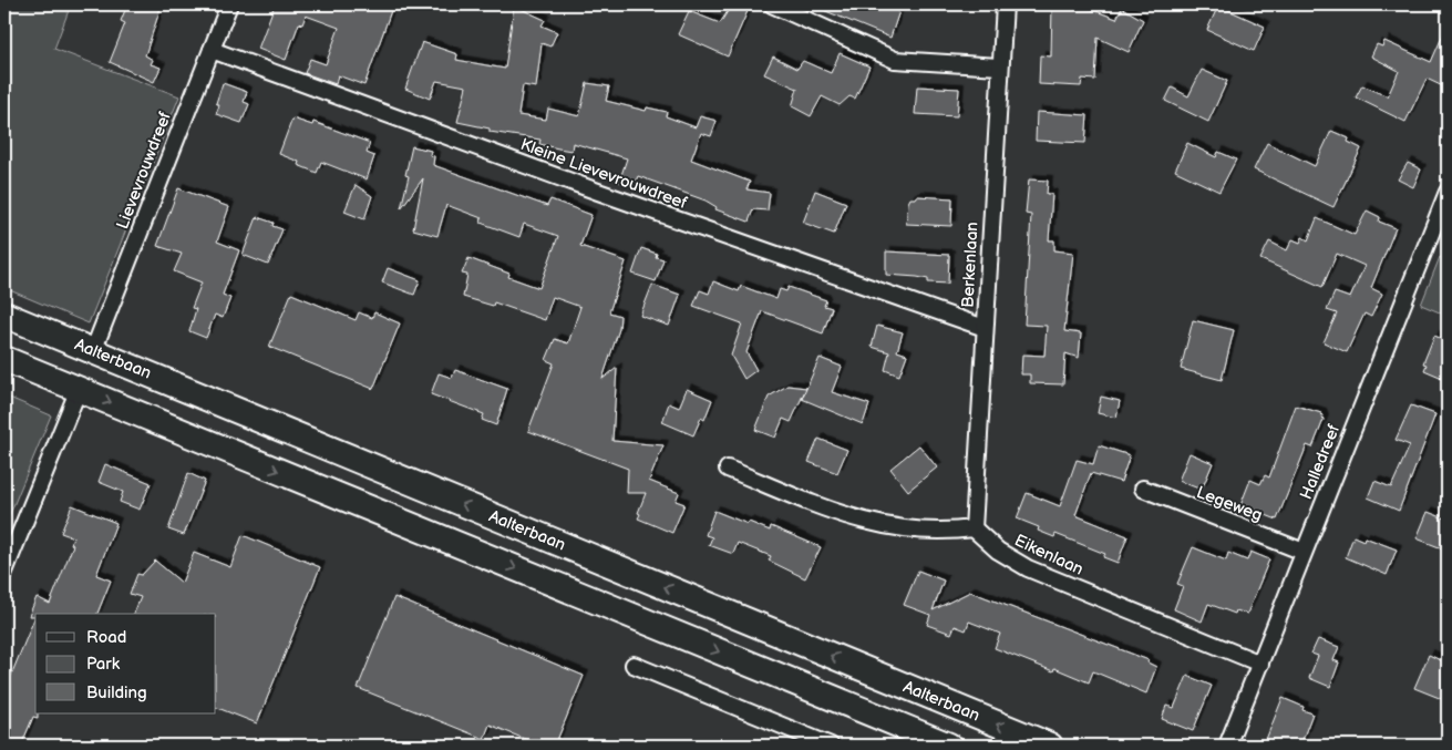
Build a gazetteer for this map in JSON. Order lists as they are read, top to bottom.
{
  "streets": {
    "highway": ["Aalterbaan"],
    "street": [
      "Lievevrouwdreef",
      "Kleine Lievevrouwdreef",
      "Berkenlaan",
      "Halledreef",
      "Legeweg",
      "Eikenlaan"
    ]
  },
  "crossings": [
    ["Lievevrouwdreef", "Kleine Lievevrouwdreef"],
    ["Lievevrouwdreef", "Aalterbaan"],
    ["Kleine Lievevrouwdreef", "Berkenlaan"],
    ["Berkenlaan", "Eikenlaan"],
    ["Halledreef", "Legeweg"],
    ["Halledreef", "Eikenlaan"]
  ],
  "legend": ["Road", "Park", "Building"]
}
